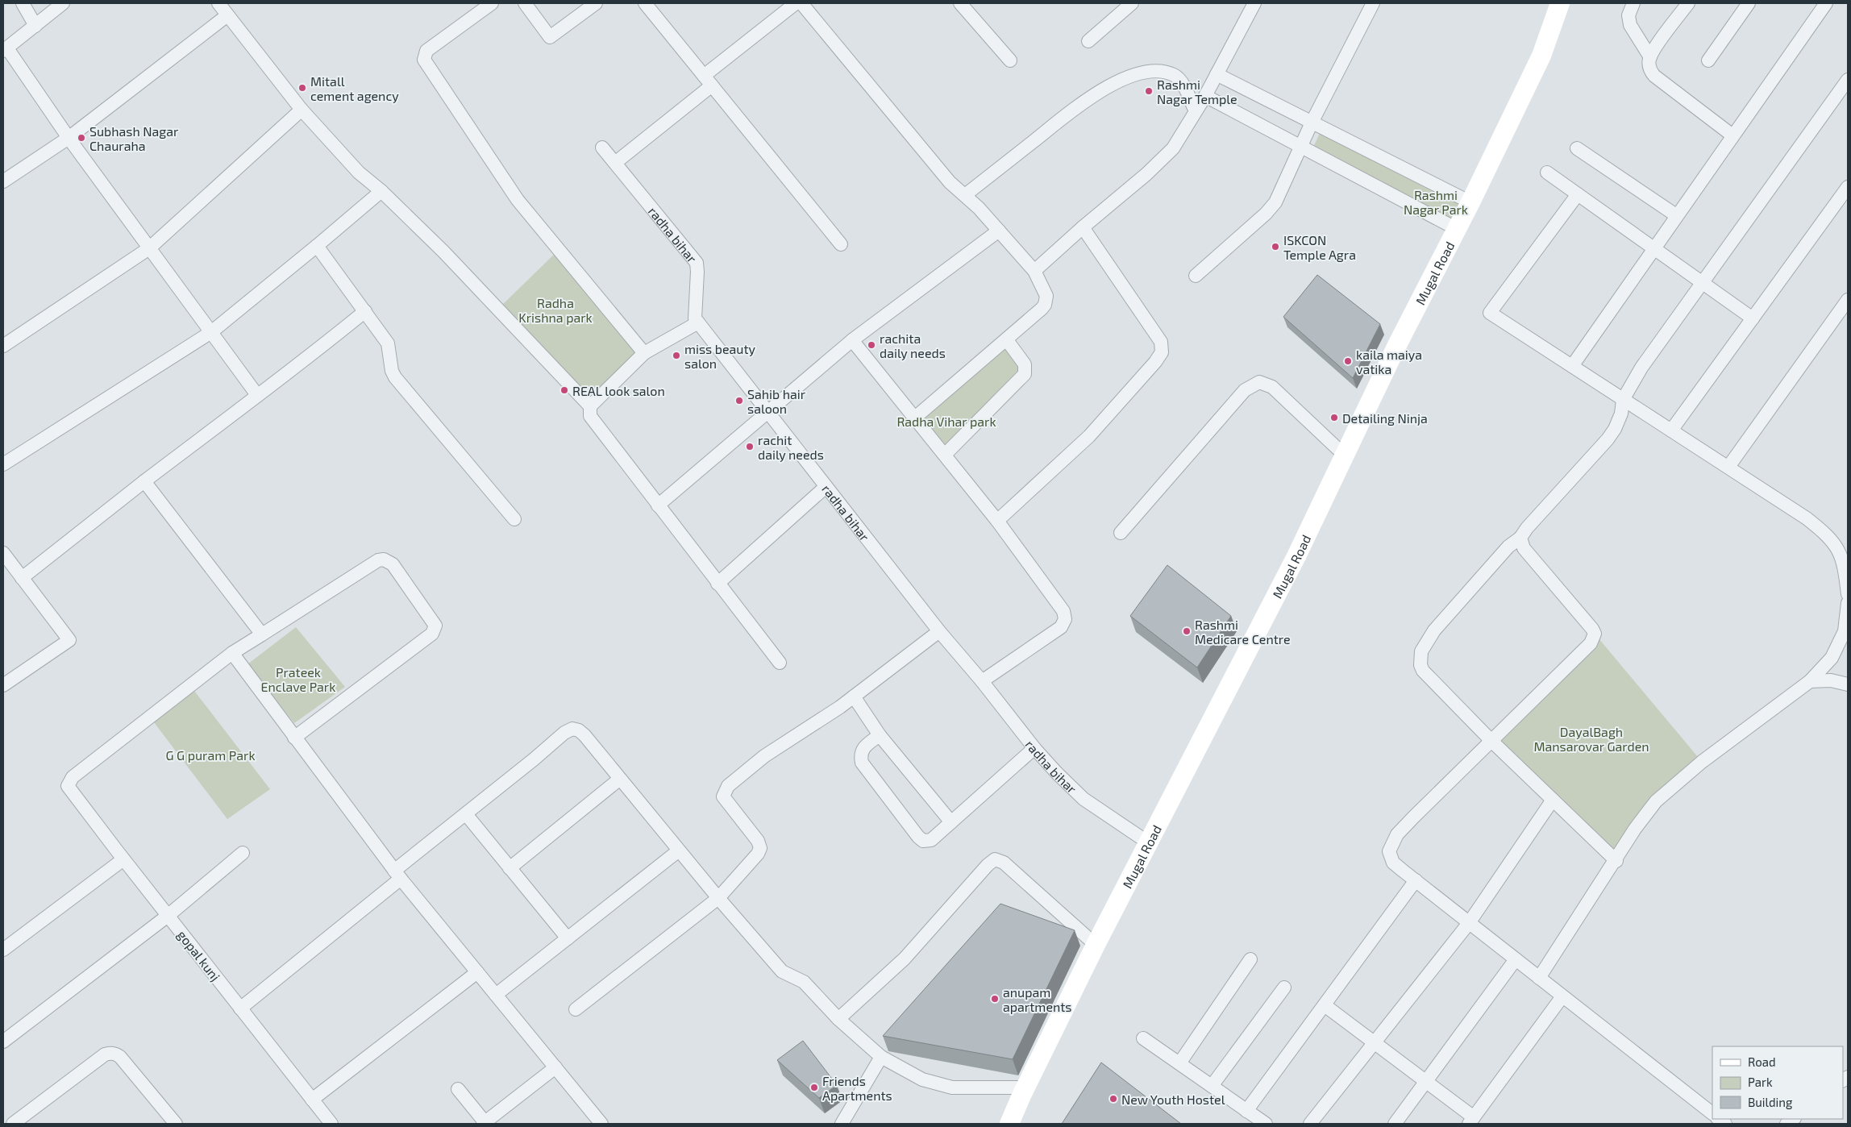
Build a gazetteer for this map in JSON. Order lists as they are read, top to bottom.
{
  "streets": {
    "street": ["radha bihar", "Mugal Road", "gopal kunj"]
  },
  "crossings": [
    ["radha bihar", "Mugal Road"]
  ],
  "parks": [
    "Rashmi Nagar Park",
    "Radha Krishna park",
    "Radha Vihar park",
    "Prateek Enclave Park",
    "DayalBagh Mansarovar Garden",
    "G G puram Park"
  ],
  "places": [
    "Mitall cement agency",
    "Rashmi Nagar Temple",
    "Subhash Nagar Chauraha",
    "ISKCON Temple Agra",
    "rachita daily needs",
    "miss beauty salon",
    "kaila maiya vatika",
    "REAL look salon",
    "Sahib hair saloon",
    "Detailing Ninja",
    "rachit daily needs",
    "Rashmi Medicare Centre",
    "anupam apartments",
    "Friends Apartments",
    "New Youth Hostel"
  ],
  "legend": ["Road", "Park", "Building"]
}
